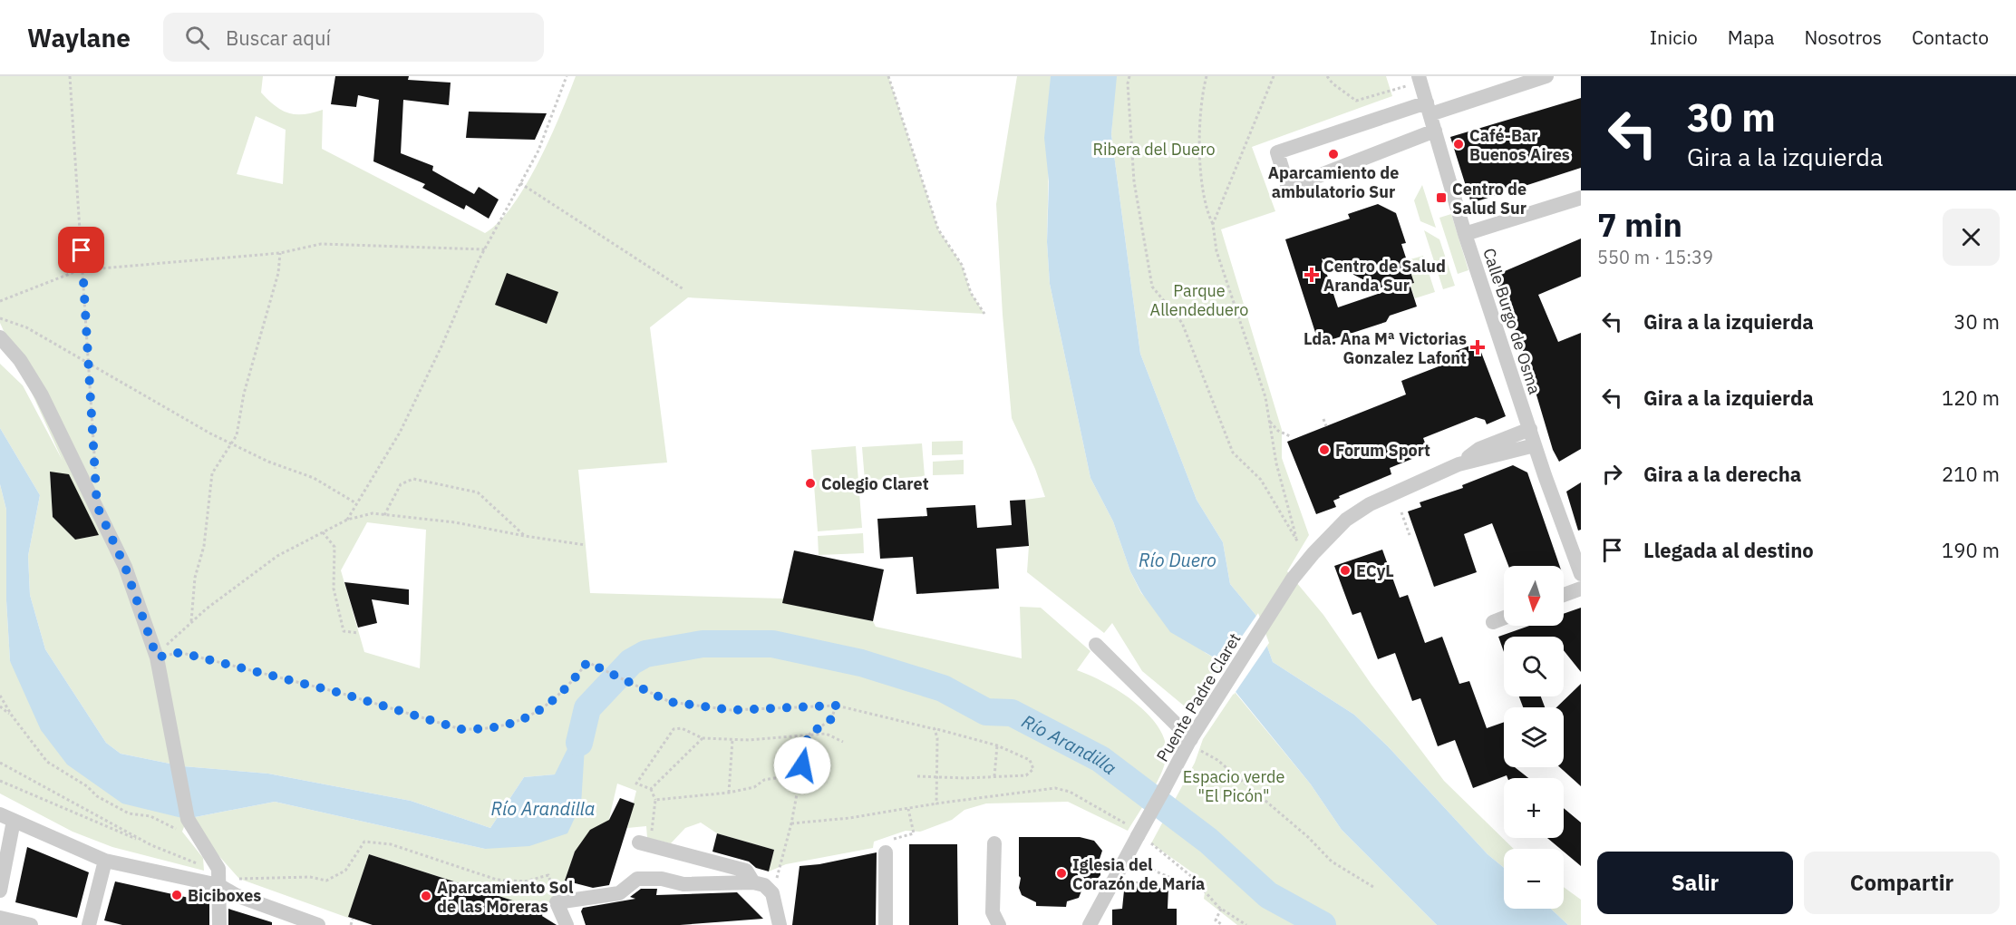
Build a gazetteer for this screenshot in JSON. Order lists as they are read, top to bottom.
{
  "streets": {
    "street": ["Calle Burgo de Osma", "Puente Padre Claret"]
  },
  "water": ["Río Duero", "Río Arandilla"],
  "parks": ["Ribera del Duero", "Parque Allendeduero", "Espacio verde \"El Picón\""],
  "places": {
    "other": [
      "Café-Bar Buenos Aires",
      "Aparcamiento de ambulatorio Sur",
      "Forum Sport",
      "Colegio Claret",
      "ECyL",
      "Iglesia del Corazón de María",
      "Biciboxes",
      "Aparcamiento Sol de las Moreras"
    ],
    "transit": ["Centro de Salud Sur"],
    "health": ["Centro de Salud Aranda Sur", "Lda. Ana Mª Victorias Gonzalez Lafont"]
  },
  "north": "bottom",
  "page": {
    "header": "Waylane",
    "search": "Buscar aquí",
    "nav": [
      "Inicio",
      "Mapa",
      "Nosotros",
      "Contacto"
    ],
    "turn": ["30 m", "Gira a la izquierda"],
    "heading": ["7 min", "550 m · 15:39"],
    "list": [
      {
        "name": "Gira a la izquierda",
        "value": "30 m"
      },
      {
        "name": "Gira a la izquierda",
        "value": "120 m"
      },
      {
        "name": "Gira a la derecha",
        "value": "210 m"
      },
      {
        "name": "Llegada al destino",
        "value": "190 m"
      }
    ],
    "map_buttons": ["+", "−"],
    "buttons": ["Salir", "Compartir"]
  }
}
